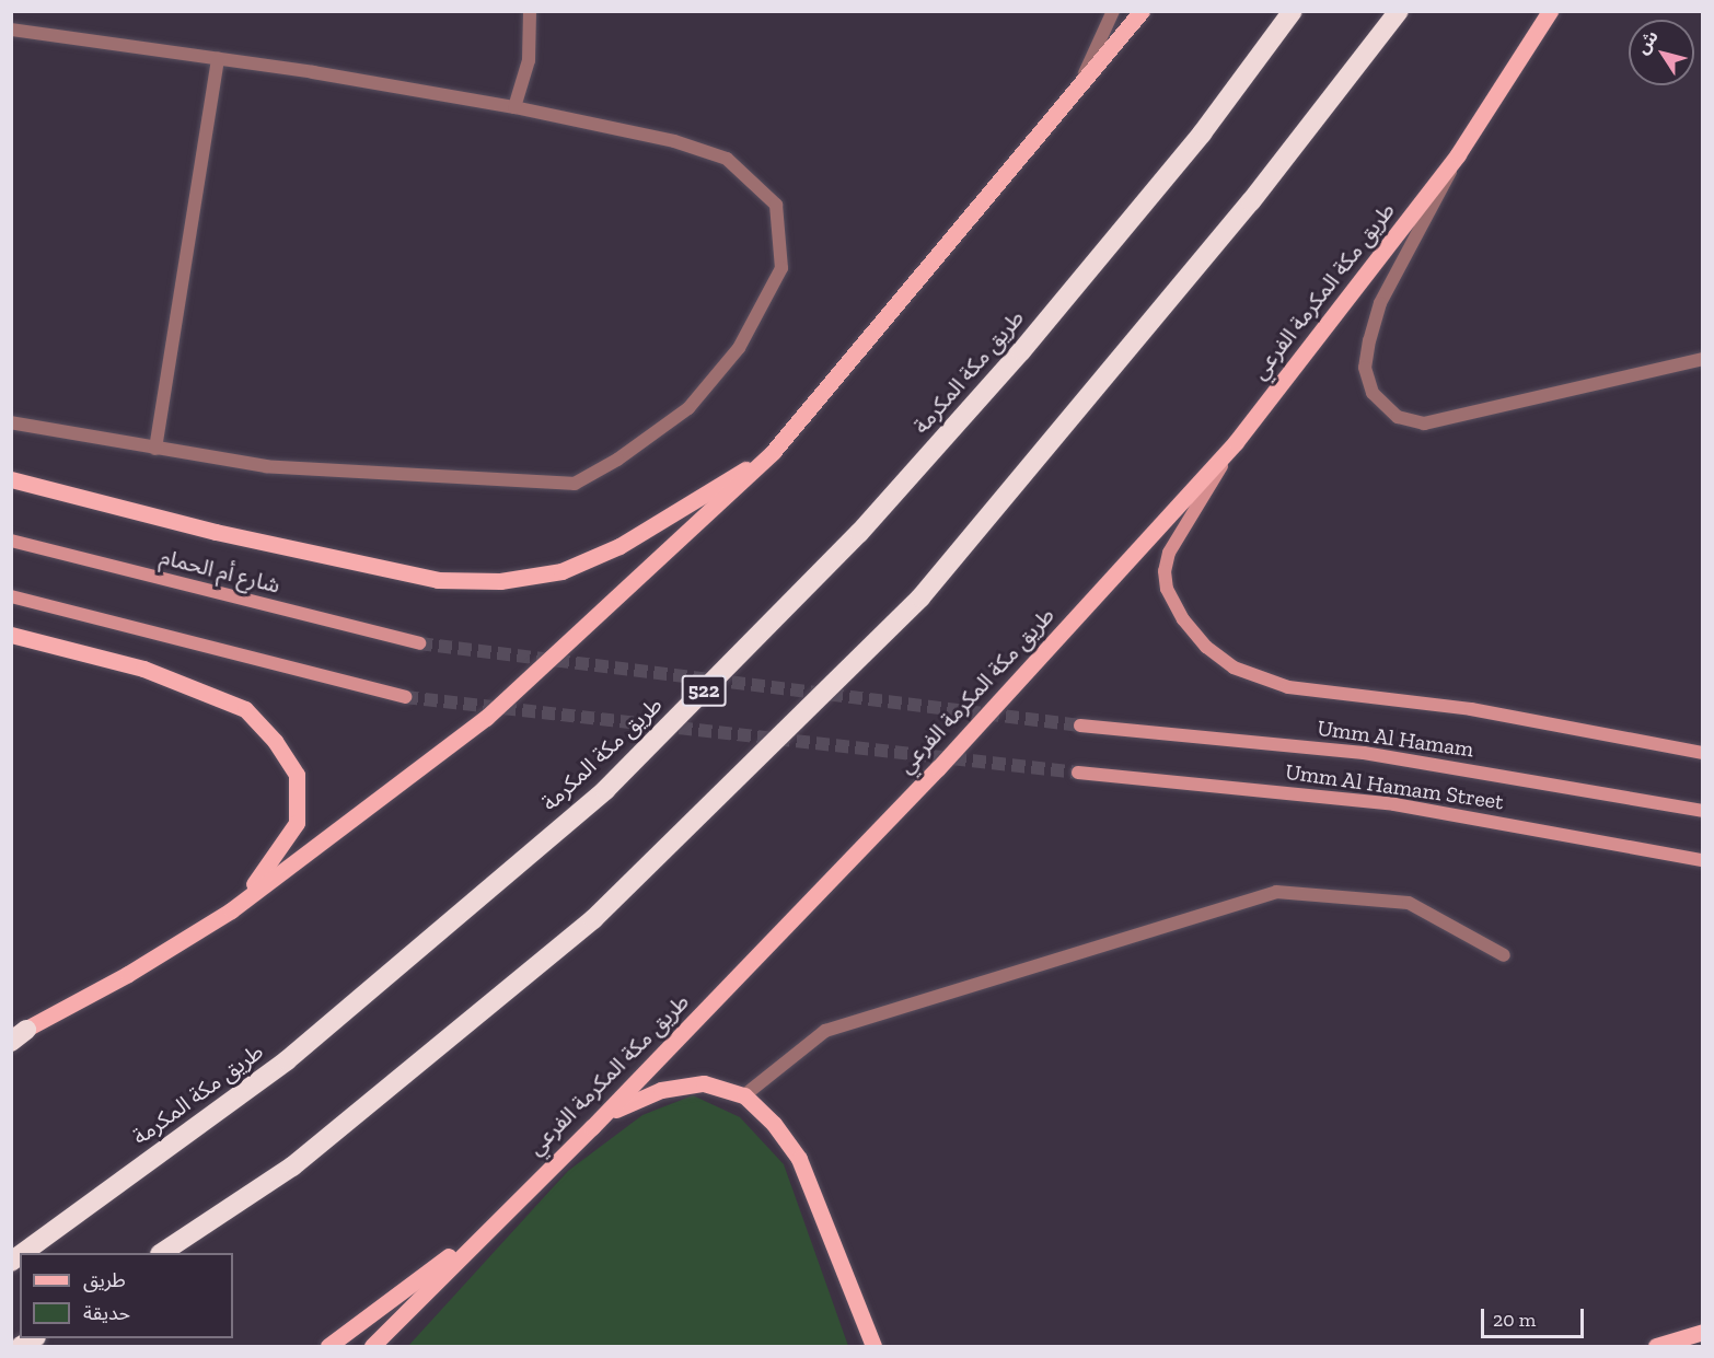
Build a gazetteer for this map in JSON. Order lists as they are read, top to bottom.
{
  "streets": {
    "highway": ["طريق مكة المكرمة", "522"],
    "main road": [
      "طريق مكة المكرمة الفرعي",
      "شارع أم الحمام",
      "Umm Al Hamam",
      "Umm Al Hamam Street"
    ]
  },
  "legend": ["طريق", "حديقة"],
  "scale_bar": "20 m",
  "north": "top left"
}
